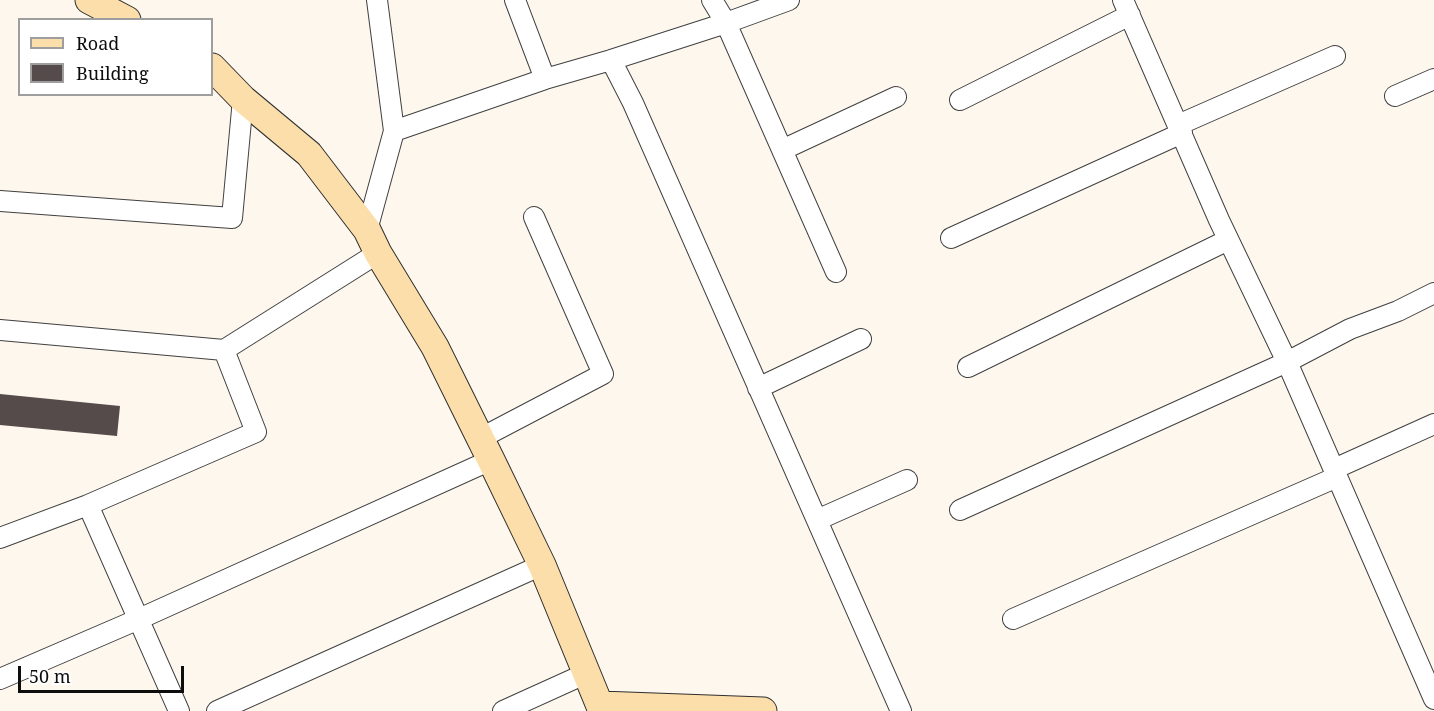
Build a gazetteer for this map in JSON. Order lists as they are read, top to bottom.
{
  "legend": ["Road", "Building"],
  "scale_bar": "50 m"
}
